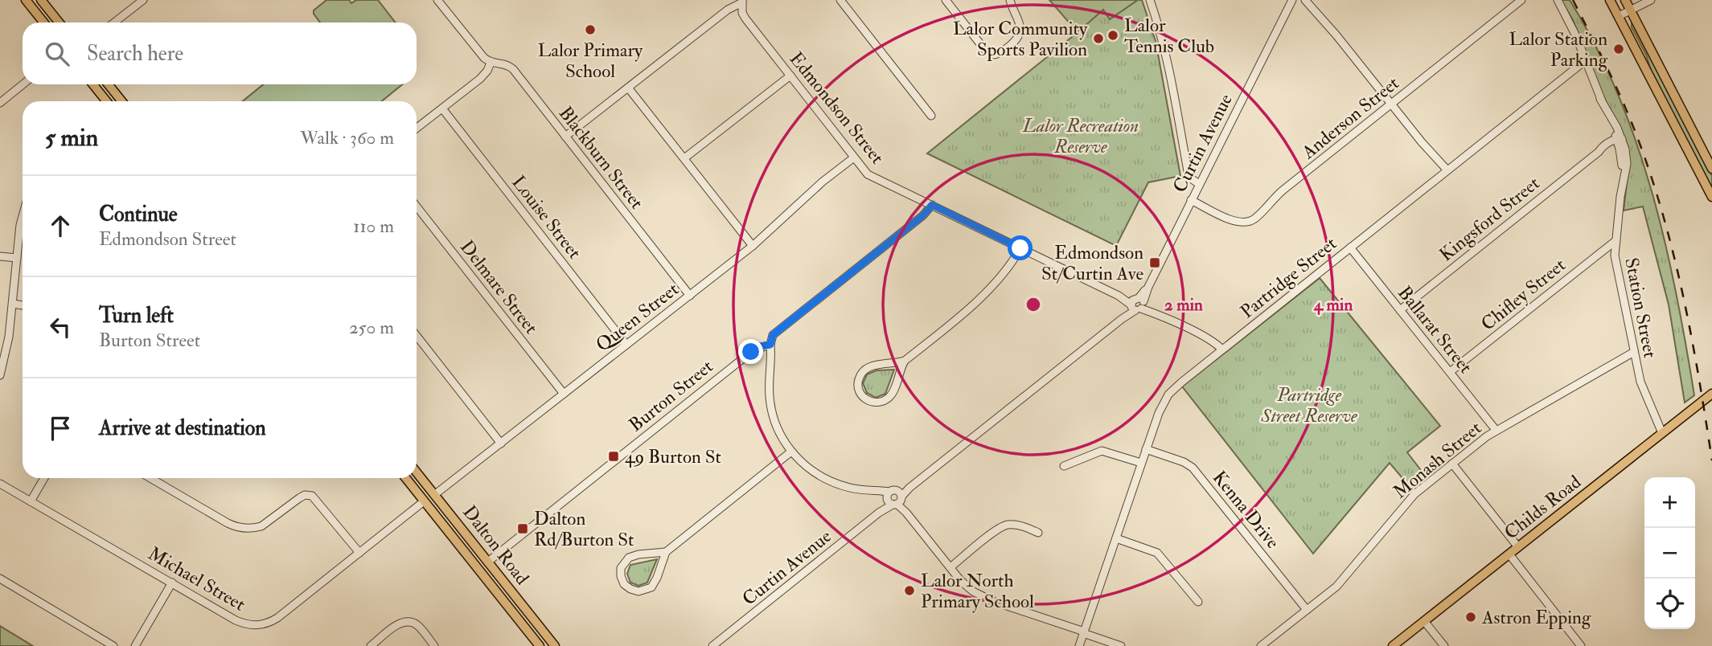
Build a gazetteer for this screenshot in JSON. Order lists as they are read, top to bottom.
{
  "streets": {
    "main road": ["Burton Street", "Childs Road", "Dalton Road"],
    "street": [
      "Edmondson Street",
      "Anderson Street",
      "Curtin Avenue",
      "Blackburn Street",
      "Louise Street",
      "Kingsford Street",
      "Partridge Street",
      "Delmare Street",
      "Chifley Street",
      "Station Street",
      "Queen Street",
      "Ballarat Street",
      "Monash Street",
      "Kenna Drive",
      "Michael Street"
    ]
  },
  "crossings": [
    ["Edmondson Street", "Curtin Avenue"],
    ["Edmondson Street", "Partridge Street"],
    ["Edmondson Street", "Queen Street"],
    ["Edmondson Street", "Burton Street"],
    ["Anderson Street", "Curtin Avenue"],
    ["Blackburn Street", "Queen Street"],
    ["Louise Street", "Queen Street"],
    ["Kingsford Street", "Station Street"],
    ["Kingsford Street", "Ballarat Street"],
    ["Partridge Street", "Station Street"],
    ["Partridge Street", "Ballarat Street"],
    ["Partridge Street", "Kenna Drive"],
    ["Delmare Street", "Queen Street"],
    ["Chifley Street", "Station Street"],
    ["Chifley Street", "Ballarat Street"],
    ["Station Street", "Monash Street"],
    ["Station Street", "Childs Road"],
    ["Queen Street", "Dalton Road"],
    ["Ballarat Street", "Monash Street"],
    ["Burton Street", "Dalton Road"],
    ["Monash Street", "Kenna Drive"],
    ["Dalton Road", "Michael Street"]
  ],
  "parks": ["Lalor Recreation Reserve", "Partridge Street Reserve"],
  "places": {
    "other": [
      "Lalor Primary School",
      "Lalor Tennis Club",
      "Lalor Community Sports Pavilion",
      "Lalor Station Parking",
      "Lalor North Primary School",
      "Astron Epping"
    ],
    "transit": ["Edmondson St/Curtin Ave", "49 Burton St", "Dalton Rd/Burton St"]
  },
  "page": {
    "search": "Search here",
    "heading": ["5 min", "Walk · 360 m"],
    "list": [
      ["Continue", "Edmondson Street", "110 m"],
      ["Turn left", "Burton Street", "250 m"],
      "Arrive at destination"
    ],
    "map_buttons": ["+", "−"]
  },
  "rings": ["2 min", "4 min"]
}
